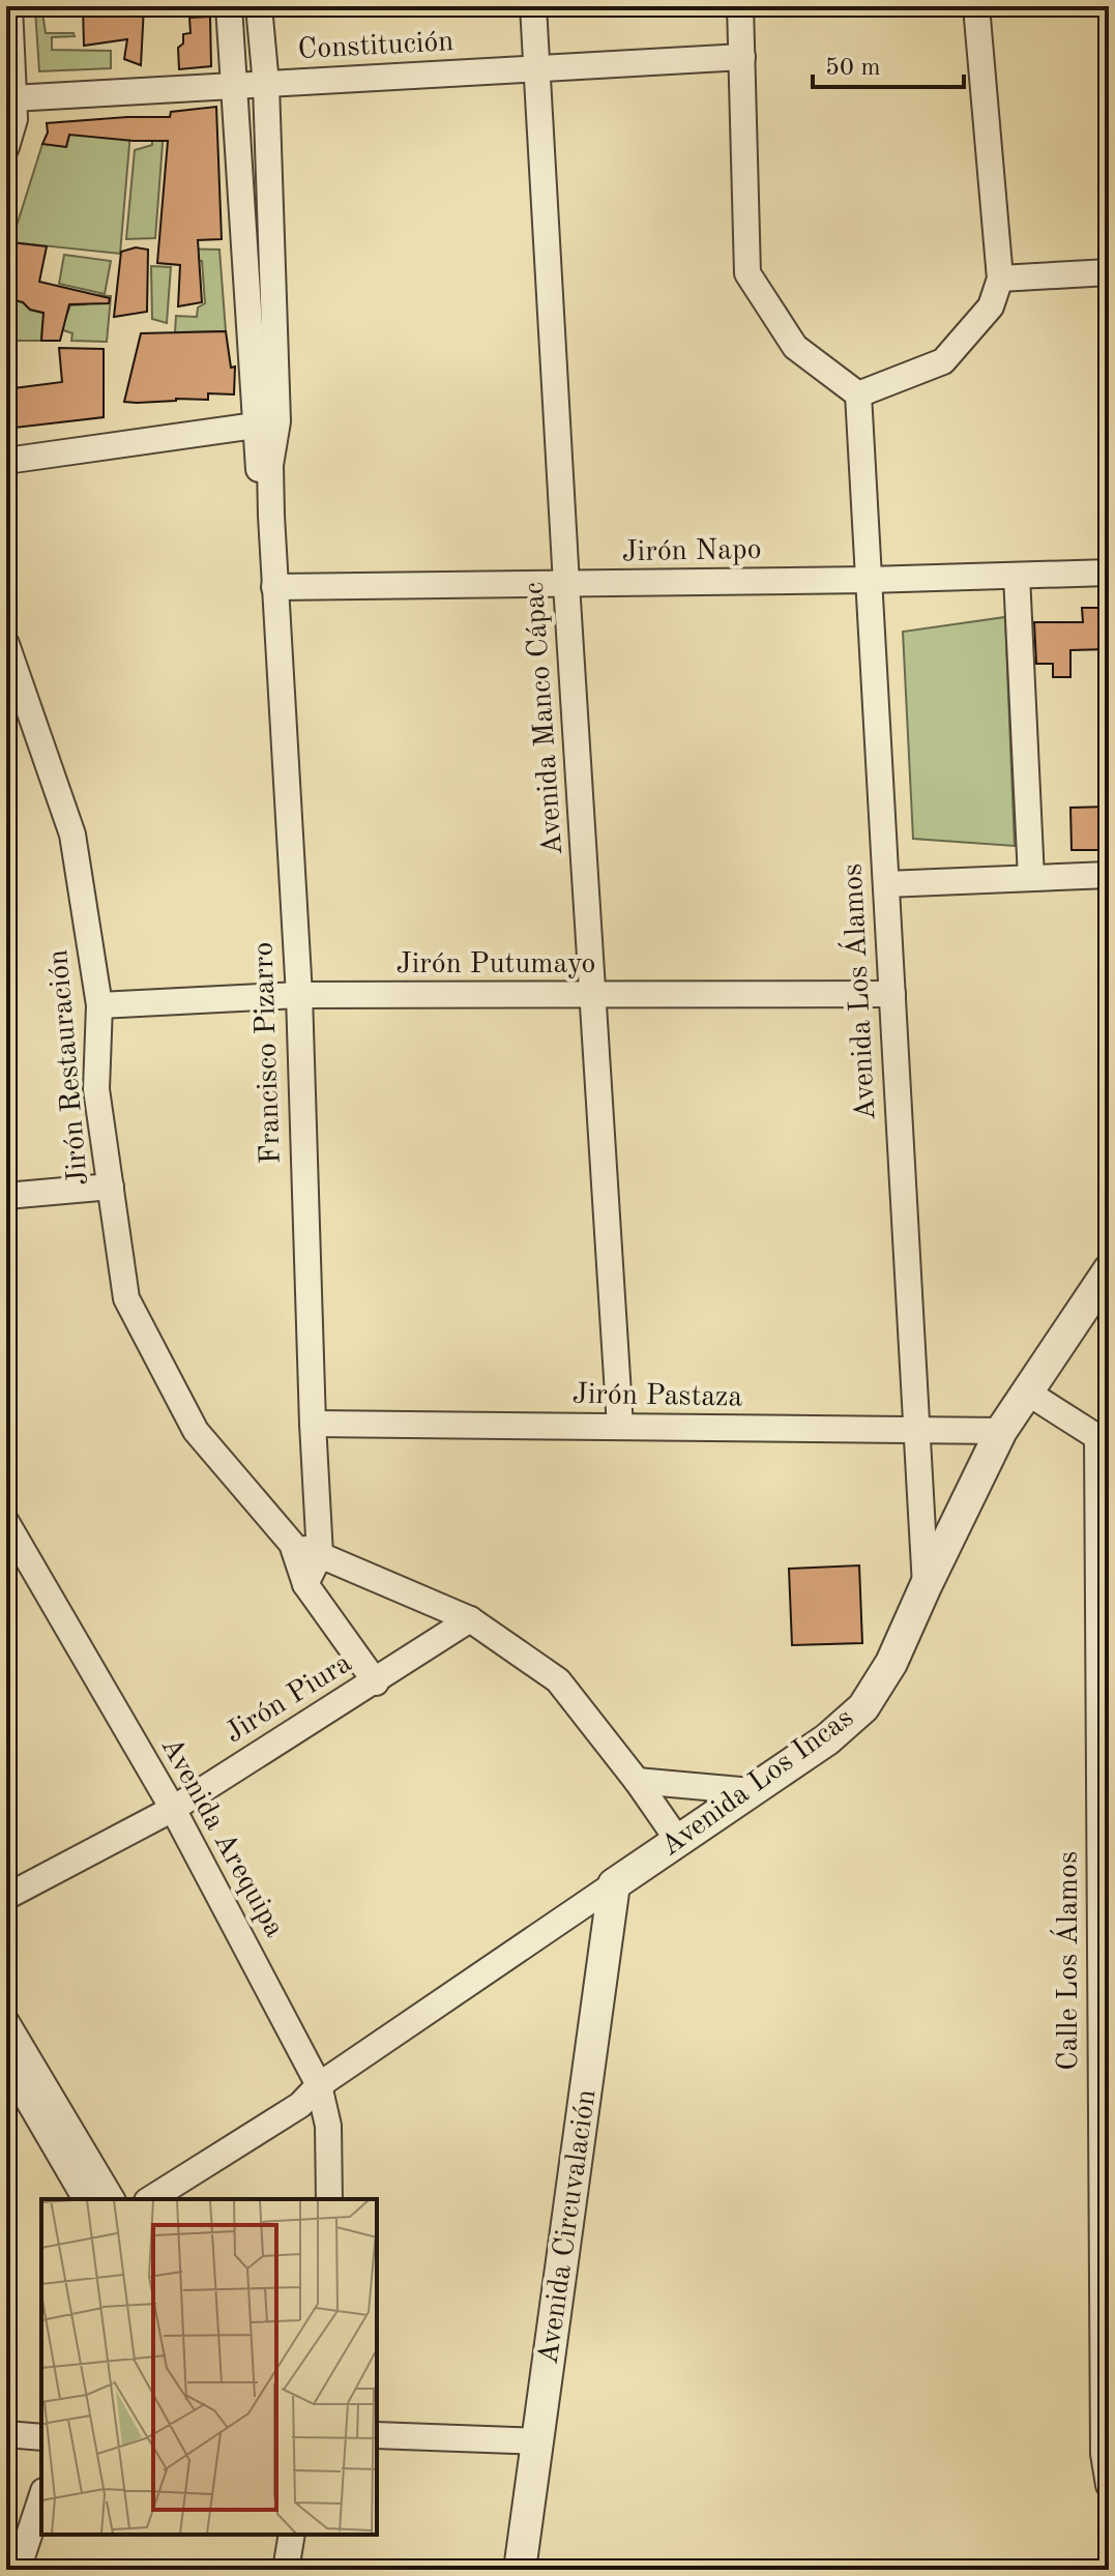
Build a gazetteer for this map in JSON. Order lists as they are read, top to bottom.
{
  "streets": {
    "street": [
      "Constitución",
      "Jirón Napo",
      "Avenida Manco Cápac",
      "Jirón Putumayo",
      "Avenida Los Álamos",
      "Francisco Pizarro",
      "Jirón Restauración",
      "Jirón Pastaza",
      "Jirón Piura",
      "Avenida Los Incas",
      "Avenida Arequipa",
      "Calle Los Álamos",
      "Avenida Circuvalación"
    ]
  },
  "crossings": [
    ["Constitución", "Avenida Manco Cápac"],
    ["Constitución", "Francisco Pizarro"],
    ["Jirón Napo", "Avenida Manco Cápac"],
    ["Jirón Napo", "Avenida Los Álamos"],
    ["Jirón Napo", "Francisco Pizarro"],
    ["Avenida Manco Cápac", "Jirón Putumayo"],
    ["Avenida Manco Cápac", "Jirón Pastaza"],
    ["Jirón Putumayo", "Avenida Los Álamos"],
    ["Jirón Putumayo", "Francisco Pizarro"],
    ["Jirón Putumayo", "Jirón Restauración"],
    ["Avenida Los Álamos", "Jirón Pastaza"],
    ["Avenida Los Álamos", "Avenida Los Incas"],
    ["Francisco Pizarro", "Jirón Restauración"],
    ["Francisco Pizarro", "Jirón Pastaza"],
    ["Jirón Restauración", "Jirón Piura"],
    ["Jirón Restauración", "Avenida Los Incas"],
    ["Jirón Pastaza", "Avenida Los Incas"],
    ["Jirón Piura", "Avenida Arequipa"],
    ["Avenida Los Incas", "Avenida Arequipa"],
    ["Avenida Los Incas", "Avenida Circuvalación"]
  ],
  "scale_bar": "50 m"
}
